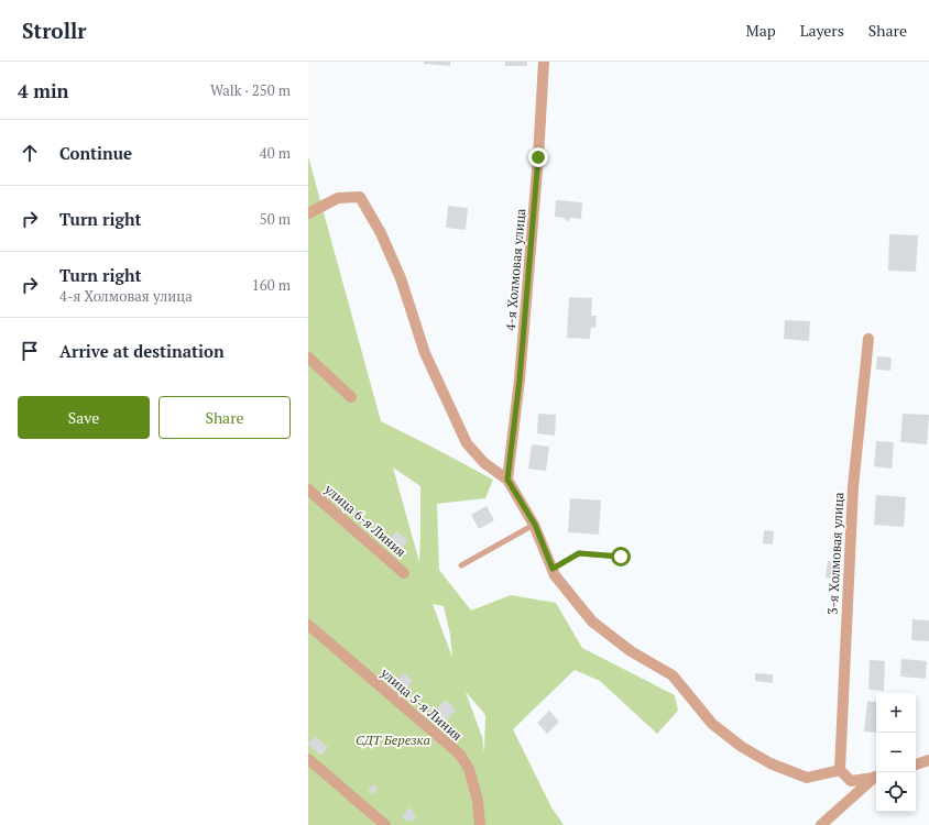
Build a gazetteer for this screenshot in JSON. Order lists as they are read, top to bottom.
{
  "streets": {
    "street": [
      "4-я Холмовая улица",
      "улица 6-я Линия",
      "3-я Холмовая улица",
      "улица 5-я Линия"
    ]
  },
  "parks": ["СДТ Березка"],
  "page": {
    "header": "Strollr",
    "nav": ["Map", "Layers", "Share"],
    "heading": ["4 min", "Walk · 250 m"],
    "list": [
      ["Continue", "40 m"],
      ["Turn right", "50 m"],
      ["Turn right", "4-я Холмовая улица", "160 m"],
      "Arrive at destination"
    ],
    "buttons": ["Save", "Share"],
    "map_buttons": ["+", "−"]
  }
}
